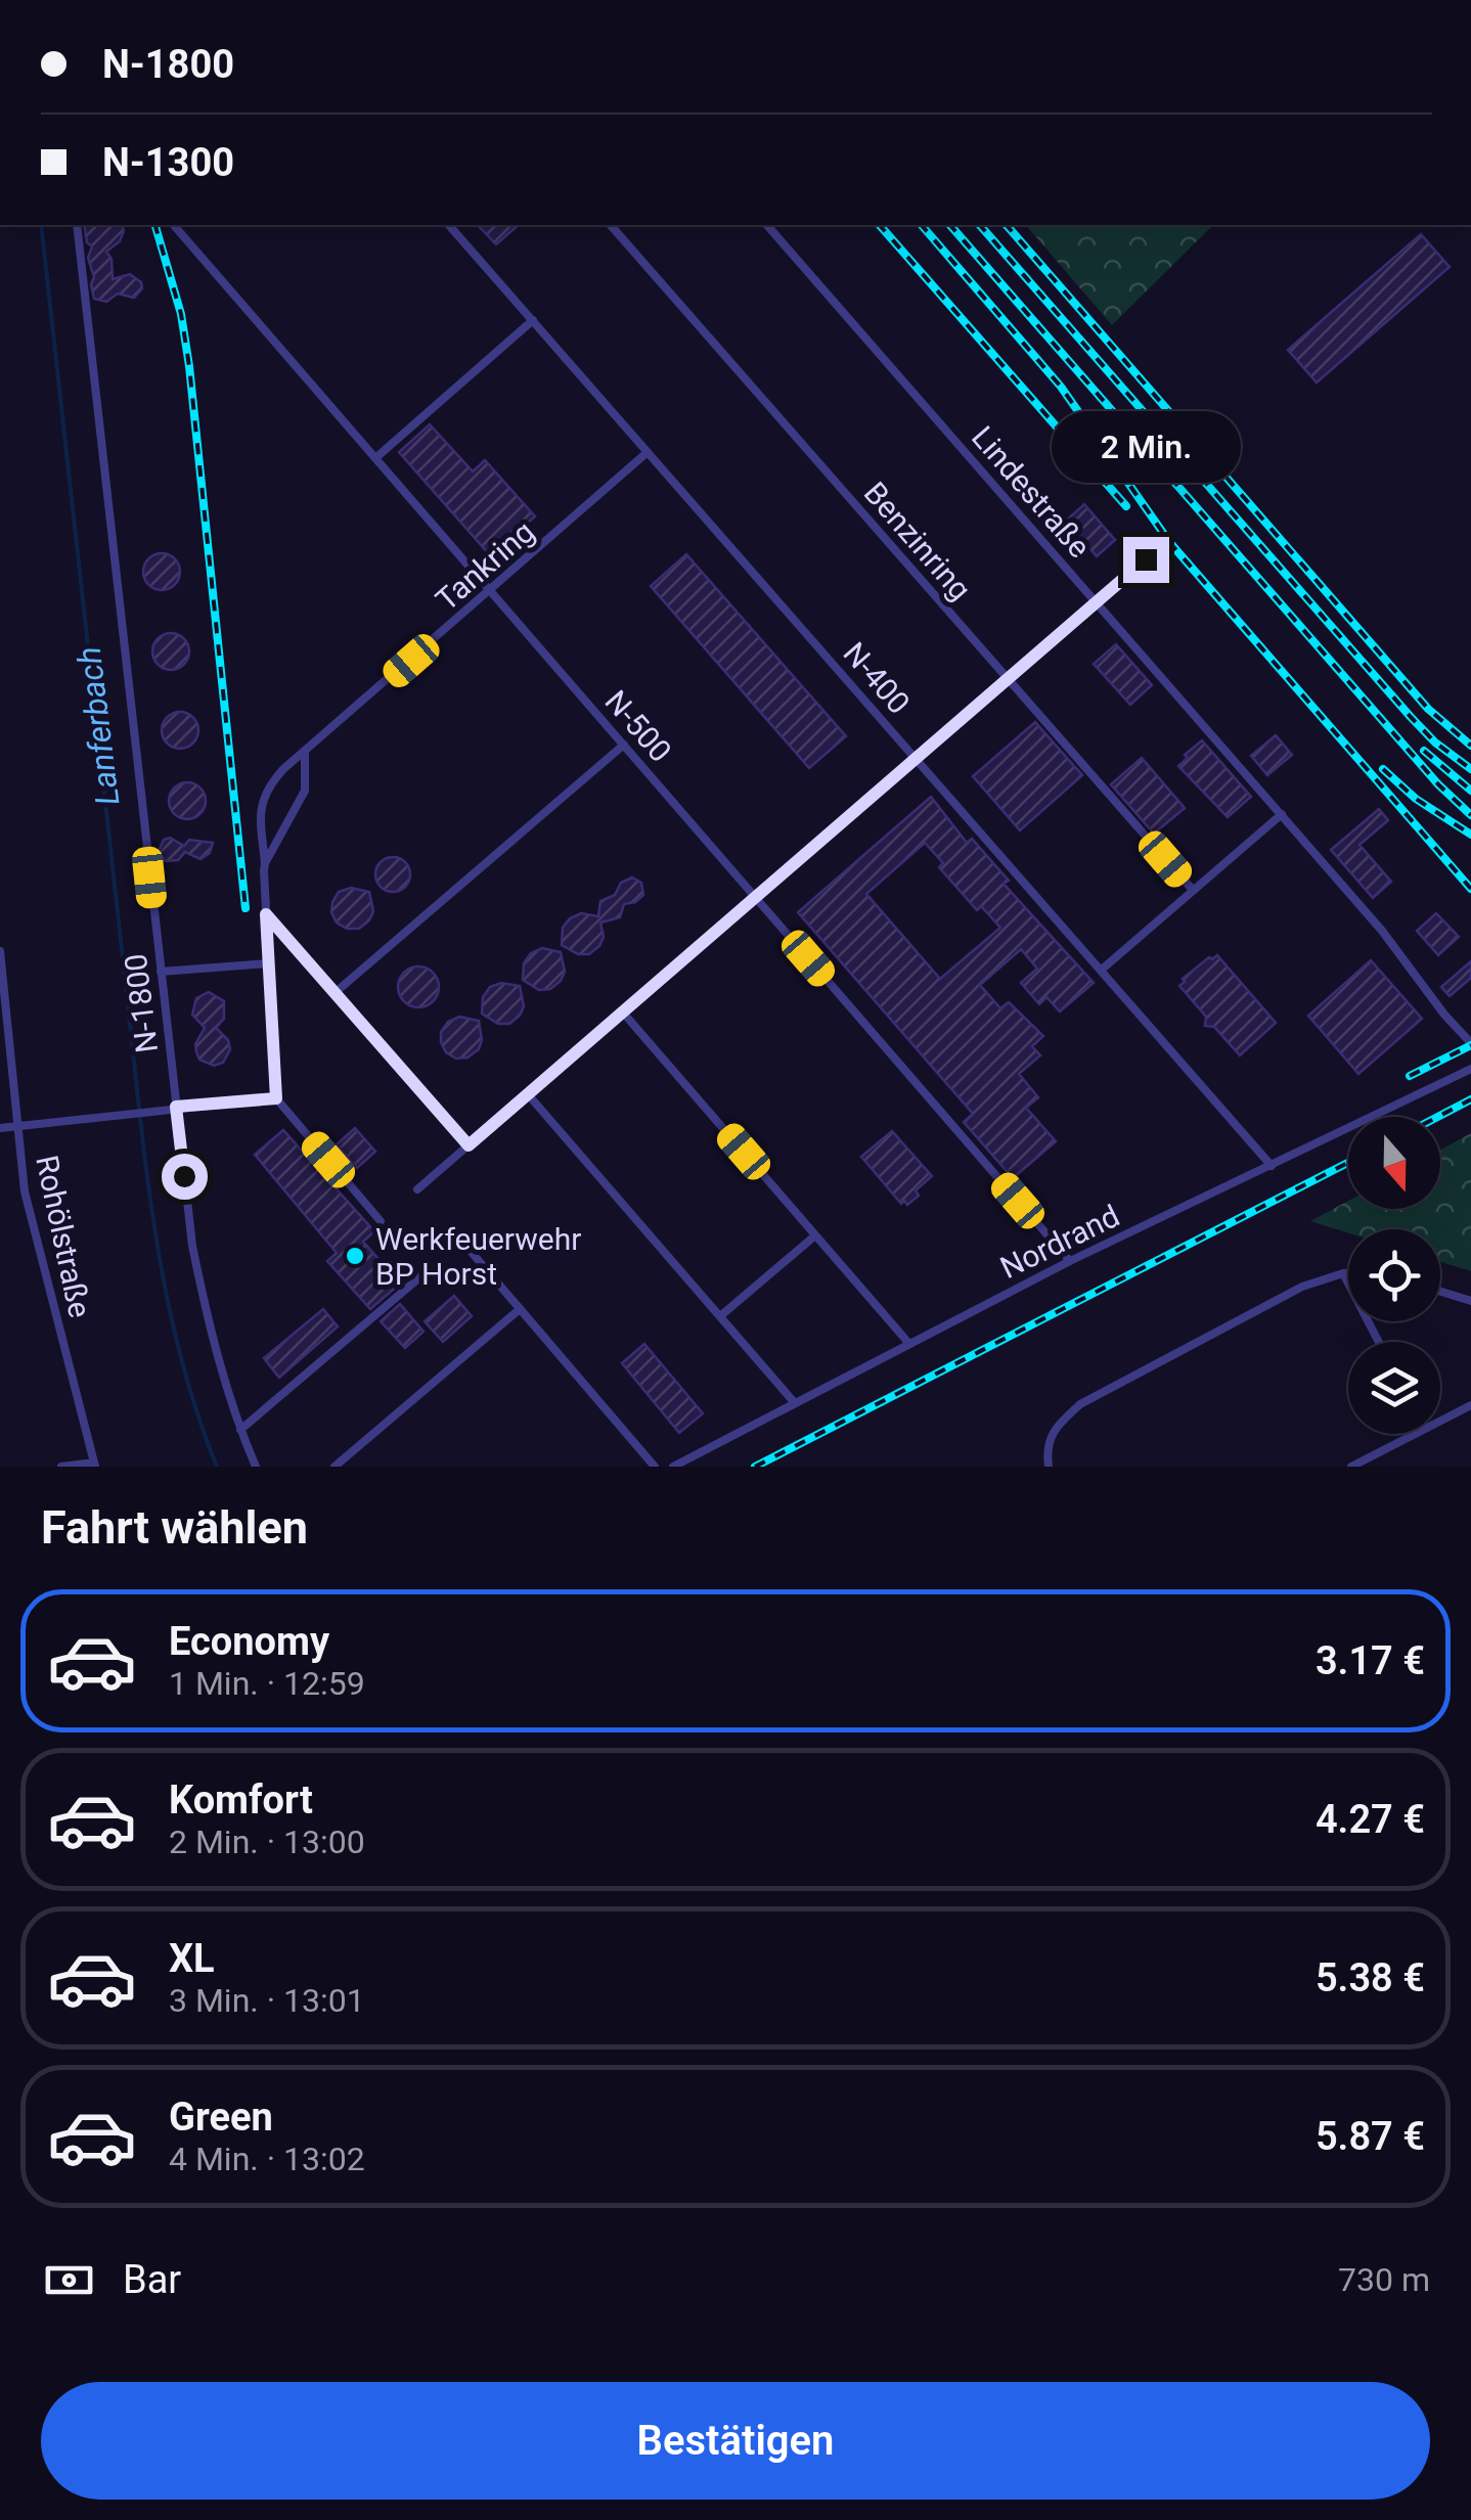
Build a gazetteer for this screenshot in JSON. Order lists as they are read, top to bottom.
{
  "streets": {
    "lane": [
      "Lindestraße",
      "Benzinring",
      "Tankring",
      "N-400",
      "N-500",
      "N-1800",
      "Rohölstraße",
      "Nordrand"
    ]
  },
  "crossings": [
    ["Tankring", "N-400"],
    ["Tankring", "N-500"],
    ["N-400", "Nordrand"],
    ["N-500", "Nordrand"]
  ],
  "water": ["Lanferbach"],
  "places": ["Werkfeuerwehr BP Horst"],
  "north": "bottom",
  "page": {
    "banner": ["N-1800", "N-1300"],
    "bubble": "2 Min.",
    "heading": "Fahrt wählen",
    "list": [
      {
        "name": "Economy",
        "note": "1 Min. · 12:59",
        "value": "3.17 €"
      },
      {
        "name": "Komfort",
        "note": "2 Min. · 13:00",
        "value": "4.27 €"
      },
      {
        "name": "XL",
        "note": "3 Min. · 13:01",
        "value": "5.38 €"
      },
      {
        "name": "Green",
        "note": "4 Min. · 13:02",
        "value": "5.87 €"
      }
    ],
    "pay": ["Bar", "730 m"],
    "buttons": "Bestätigen"
  }
}
